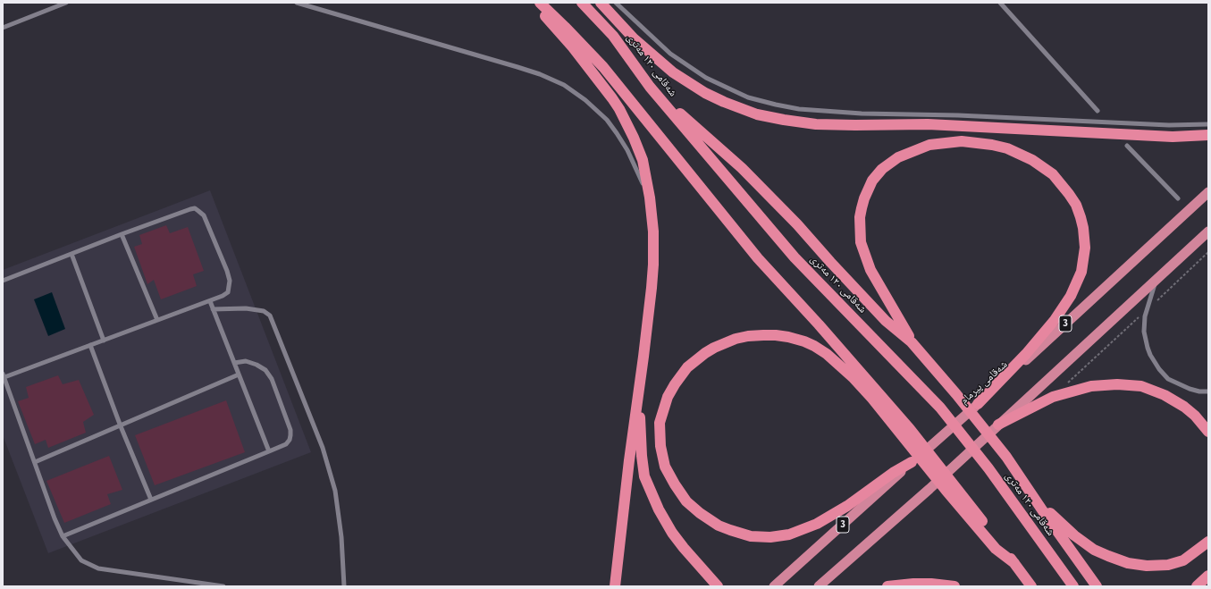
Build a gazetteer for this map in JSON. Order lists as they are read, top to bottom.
{
  "streets": {
    "highway": ["شەقامی ١٢٠ مەتری", "3", "شەقامی پیرمام"]
  }
}
